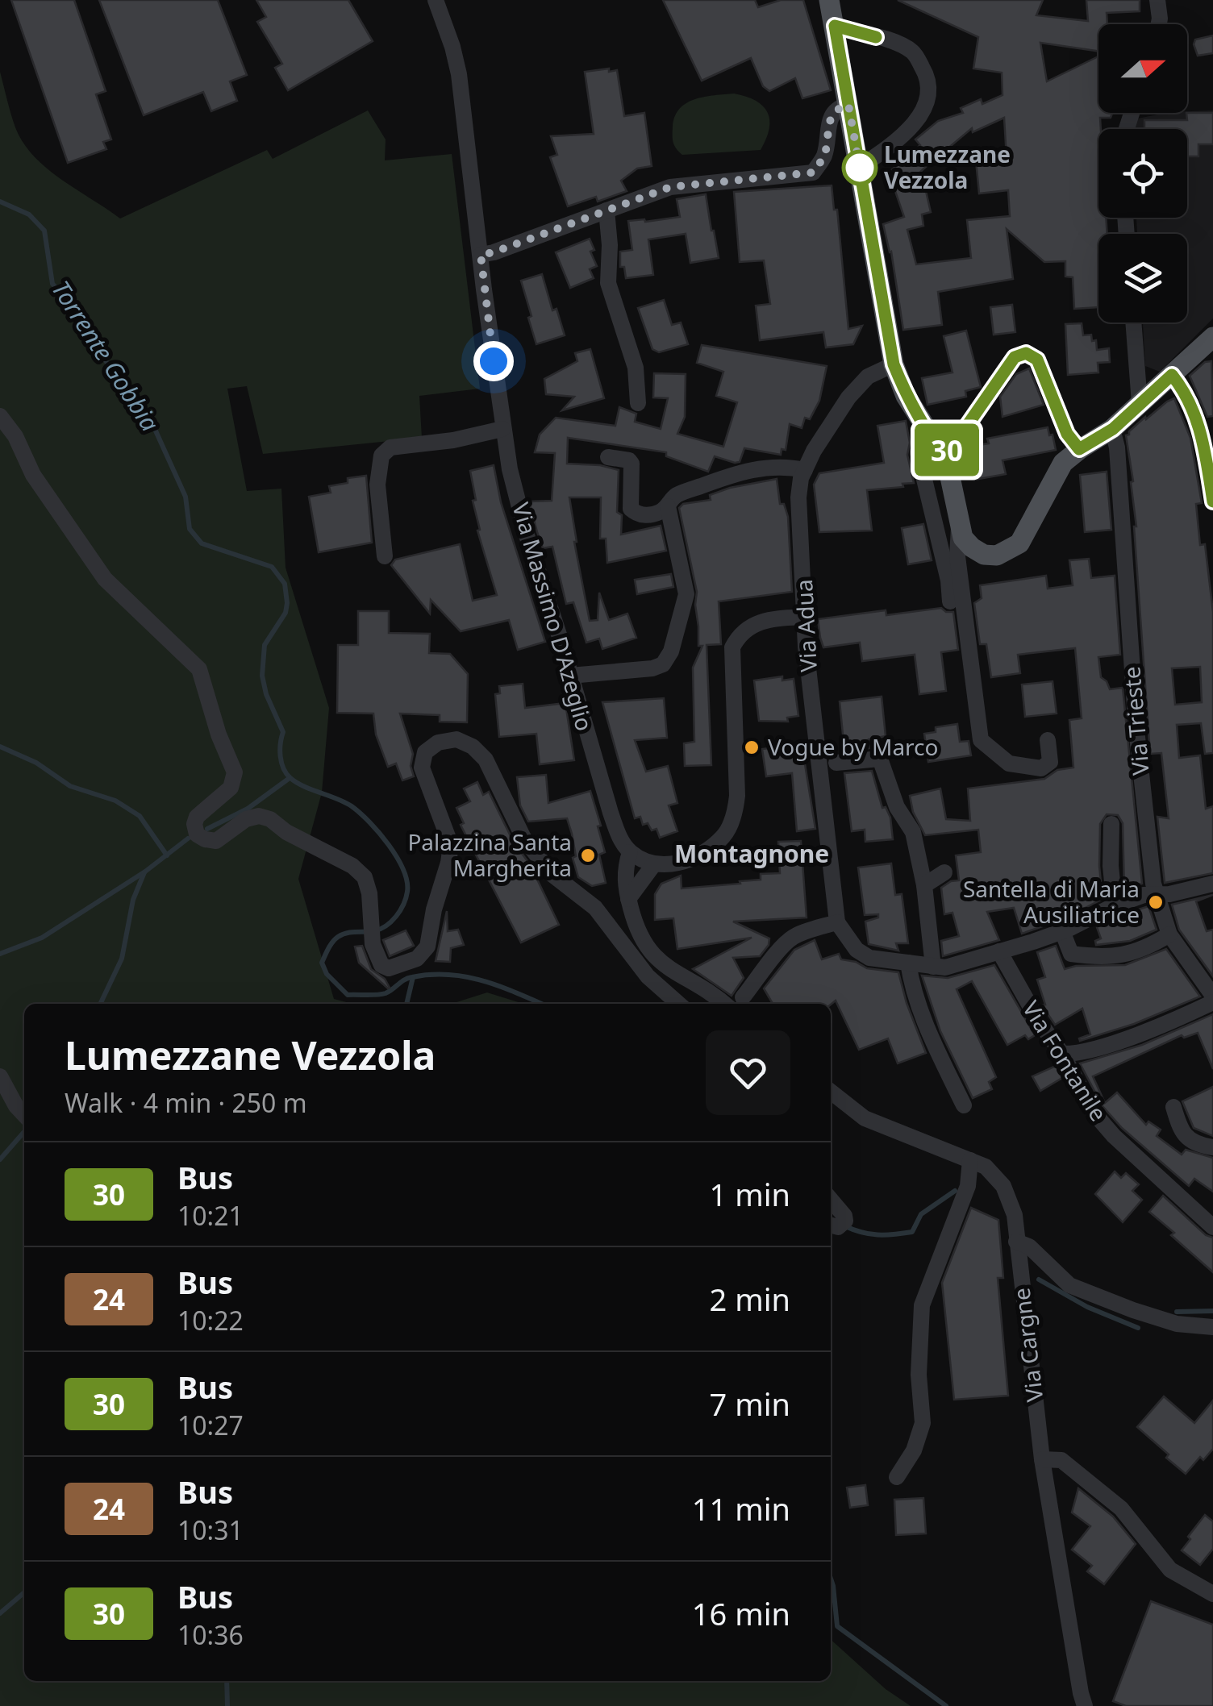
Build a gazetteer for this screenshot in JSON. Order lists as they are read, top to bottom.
{
  "streets": {
    "street": [
      "Via Massimo D'Azeglio",
      "Via Adua",
      "Via Trieste",
      "Via Fontanile",
      "Via Cargne"
    ]
  },
  "districts": ["Montagnone"],
  "water": ["Torrente Gobbia"],
  "places": [
    "Lumezzane Vezzola",
    "Vogue by Marco",
    "Palazzina Santa Margherita",
    "Santella di Maria Ausiliatrice"
  ],
  "lines": ["bus line 30"],
  "north": "right",
  "page": {
    "on_map": "30",
    "heading": ["Lumezzane Vezzola", "Walk · 4 min · 250 m"],
    "list": [
      {
        "mark": "30",
        "name": "Bus",
        "note": "10:21",
        "value": "1 min"
      },
      {
        "mark": "24",
        "name": "Bus",
        "note": "10:22",
        "value": "2 min"
      },
      {
        "mark": "30",
        "name": "Bus",
        "note": "10:27",
        "value": "7 min"
      },
      {
        "mark": "24",
        "name": "Bus",
        "note": "10:31",
        "value": "11 min"
      },
      {
        "mark": "30",
        "name": "Bus",
        "note": "10:36",
        "value": "16 min"
      }
    ]
  }
}
